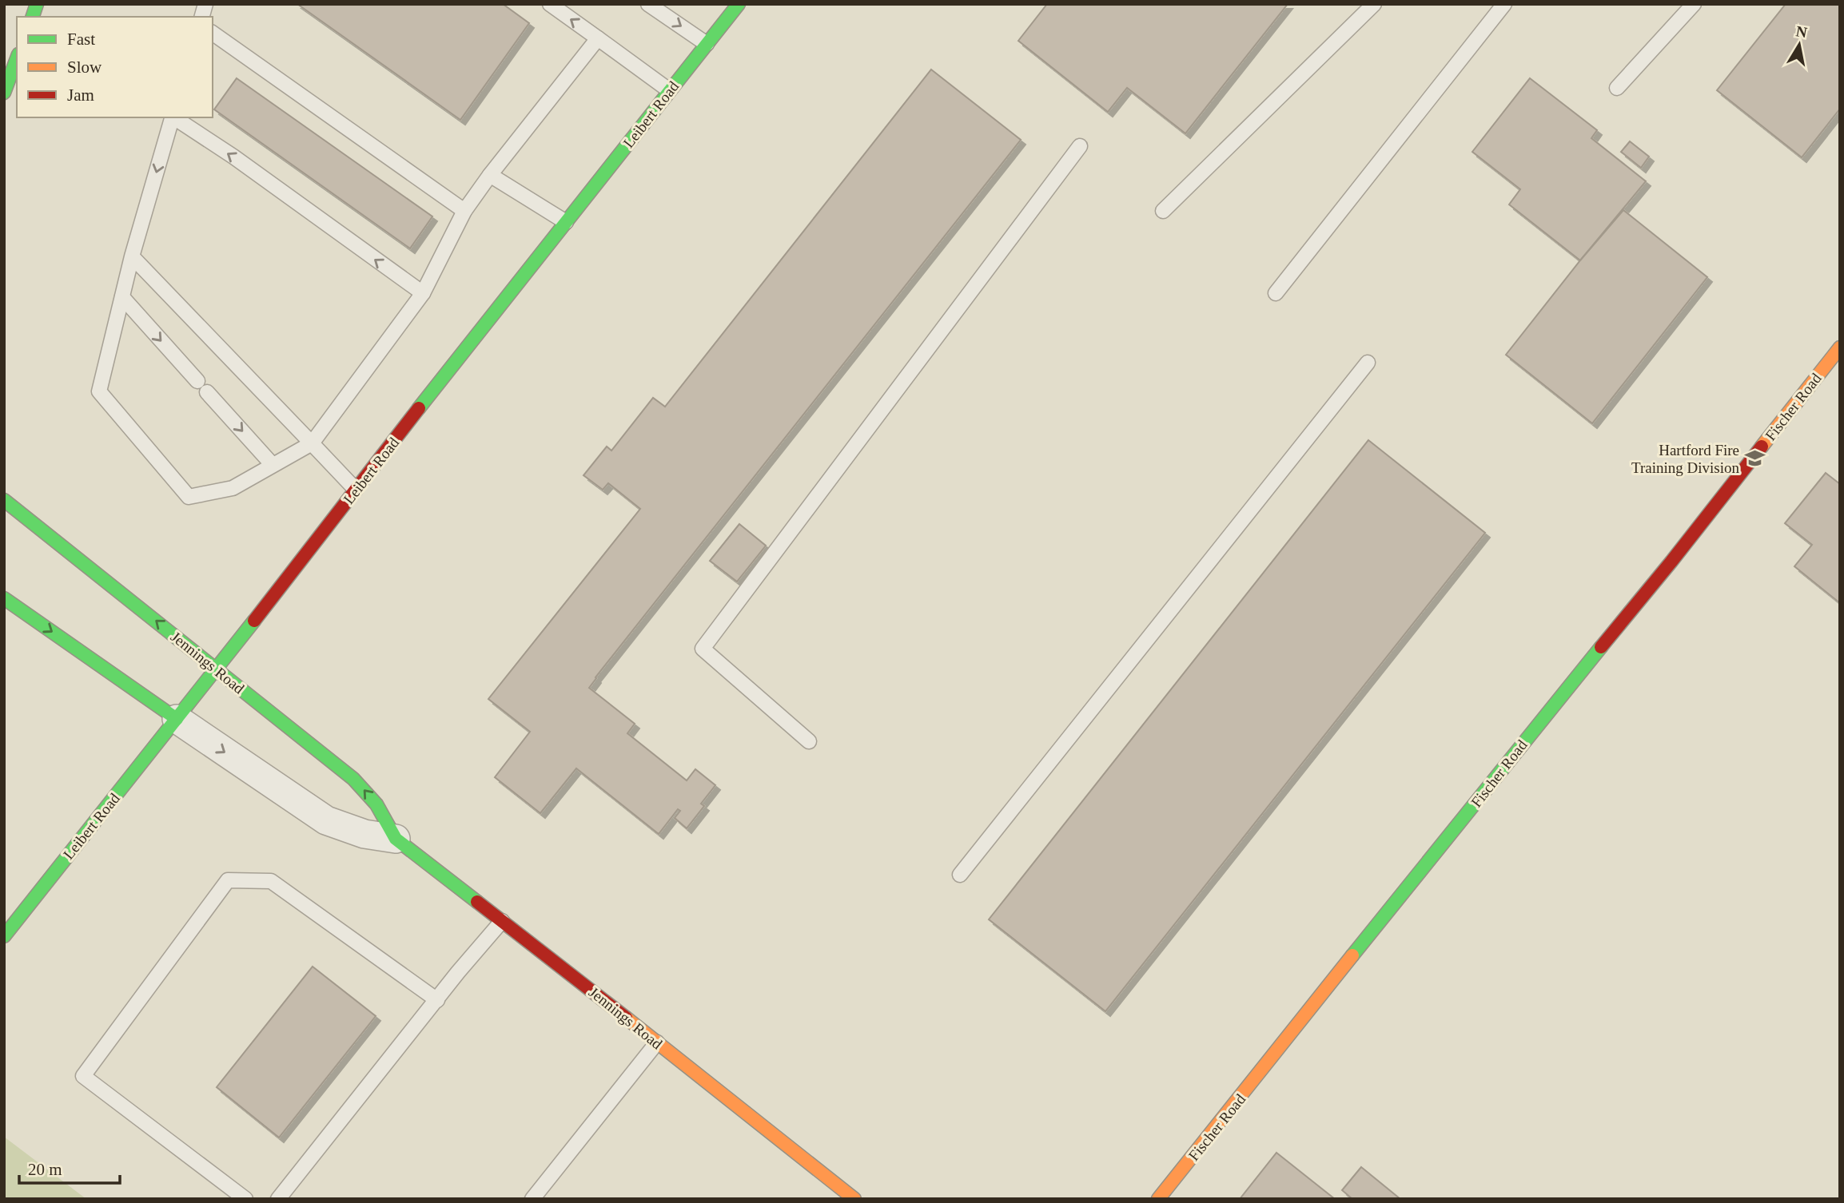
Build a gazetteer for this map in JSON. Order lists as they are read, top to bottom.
{
  "streets": {
    "main road": ["Leibert Road", "Fischer Road", "Jennings Road"]
  },
  "crossings": [
    ["Leibert Road", "Jennings Road"]
  ],
  "places": {
    "school or university": ["Hartford Fire Training Division"]
  },
  "legend": ["Fast", "Slow", "Jam"],
  "scale_bar": "20 m",
  "north": "top"
}
